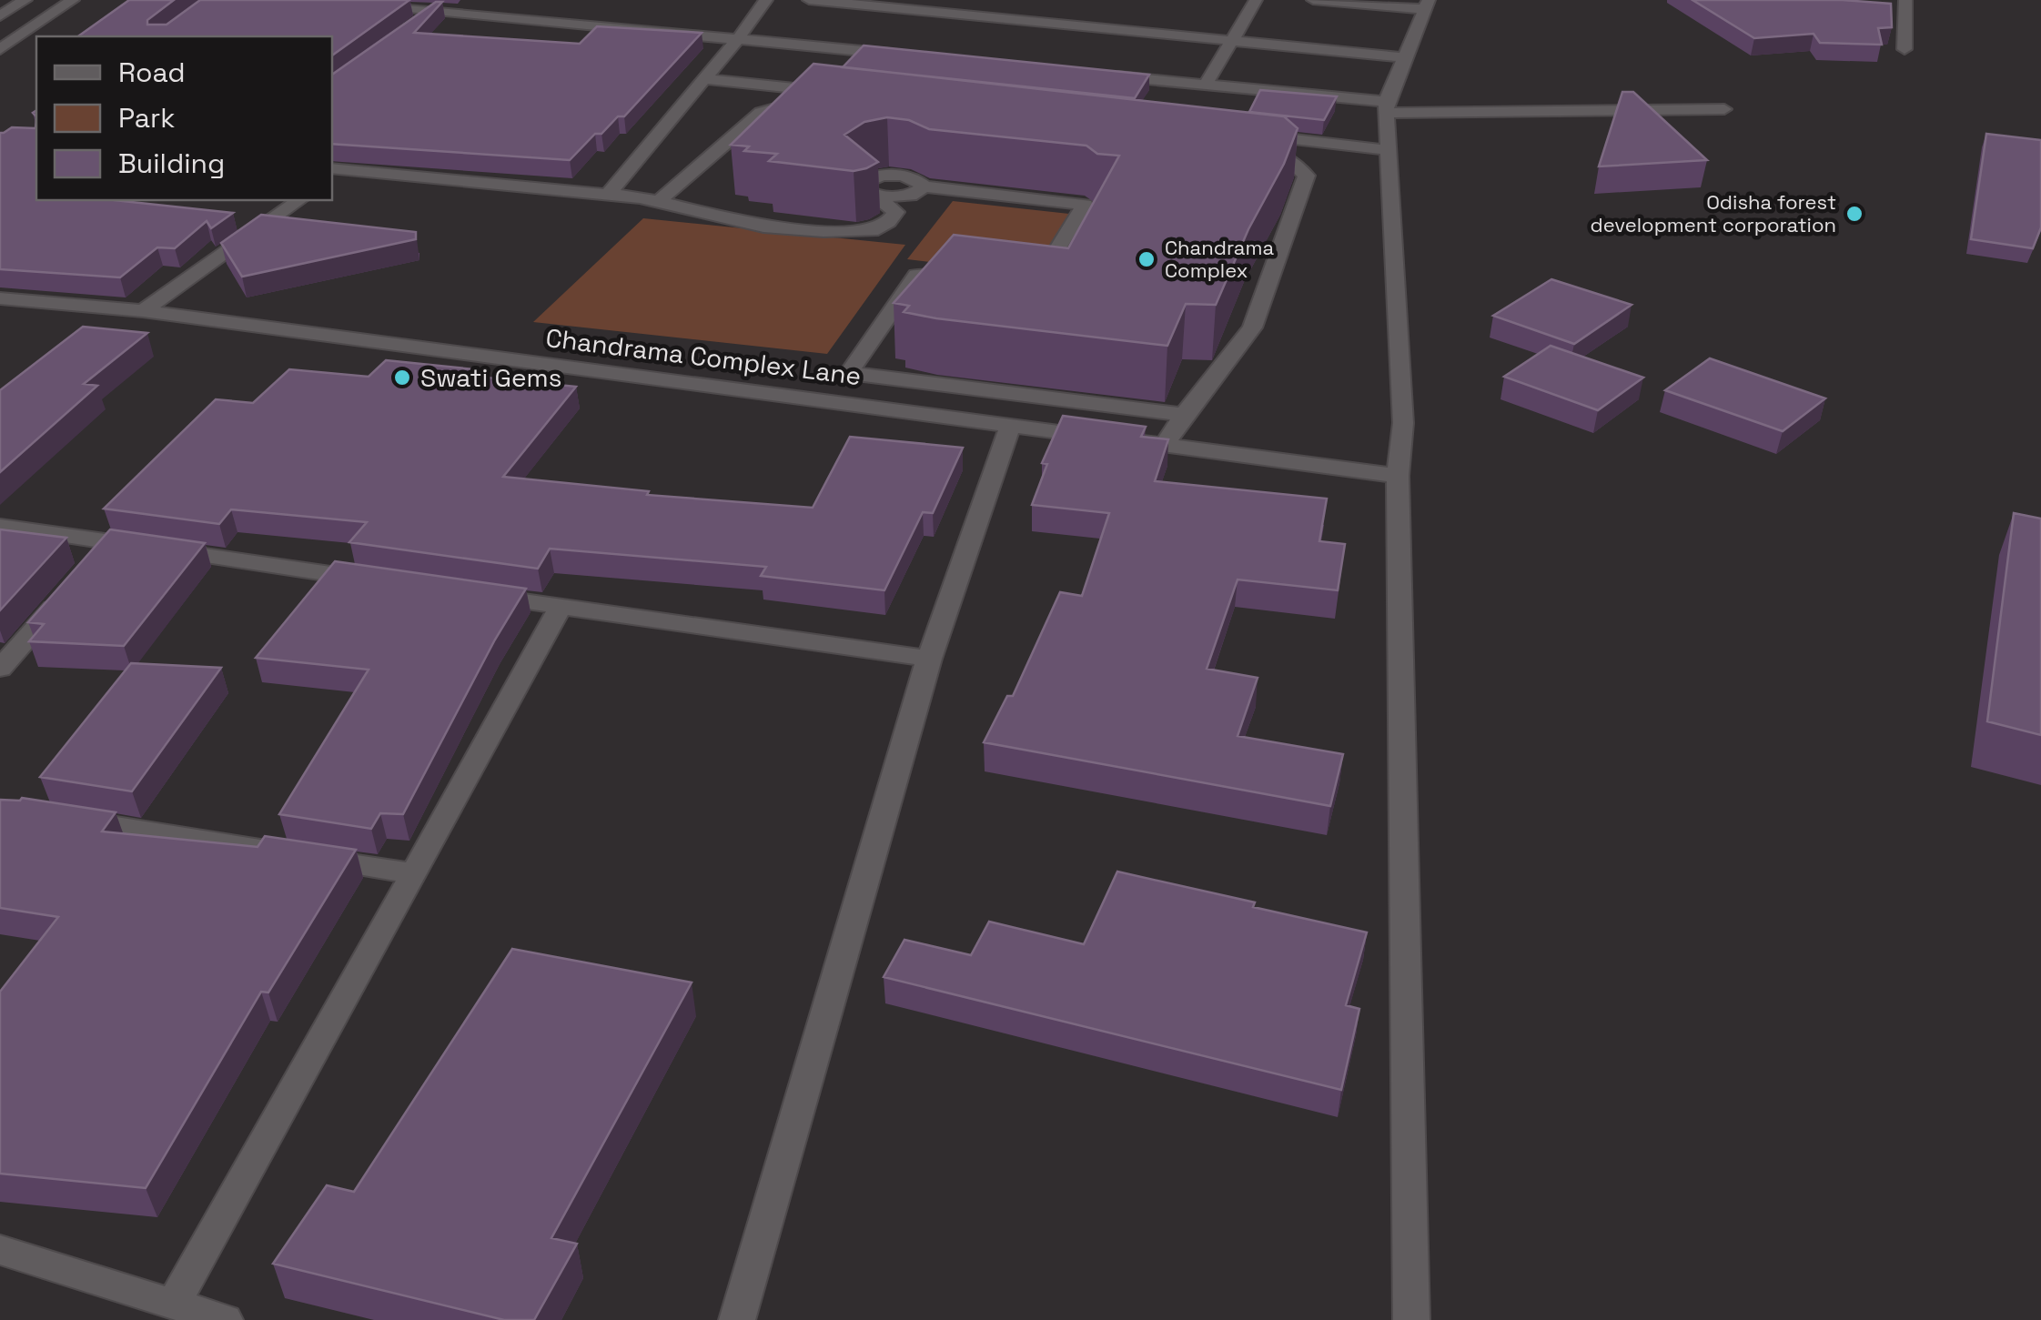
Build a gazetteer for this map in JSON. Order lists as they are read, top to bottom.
{
  "streets": {
    "street": ["Chandrama Complex Lane"]
  },
  "places": ["Odisha forest development corporation", "Chandrama Complex", "Swati Gems"],
  "legend": ["Road", "Park", "Building"]
}
